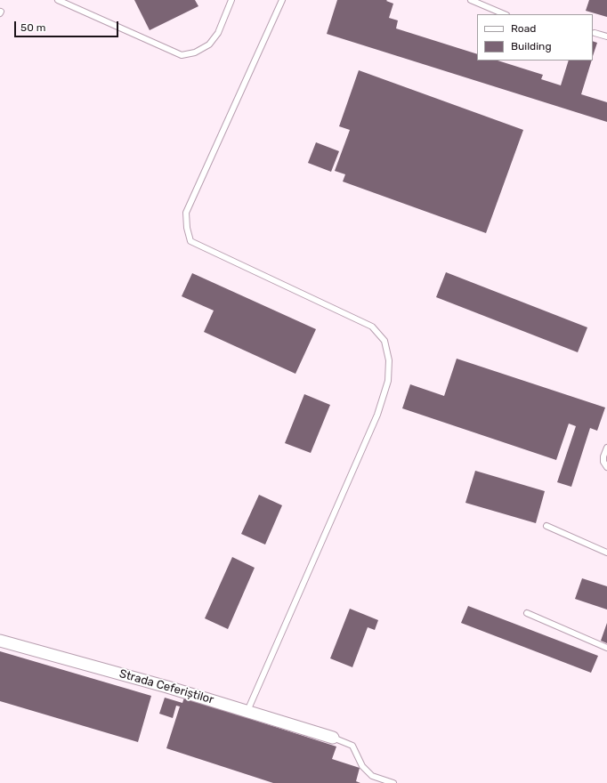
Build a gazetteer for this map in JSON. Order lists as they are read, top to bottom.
{
  "streets": {
    "street": ["Strada Ceferiștilor"]
  },
  "legend": ["Road", "Building"],
  "scale_bar": "50 m"
}
